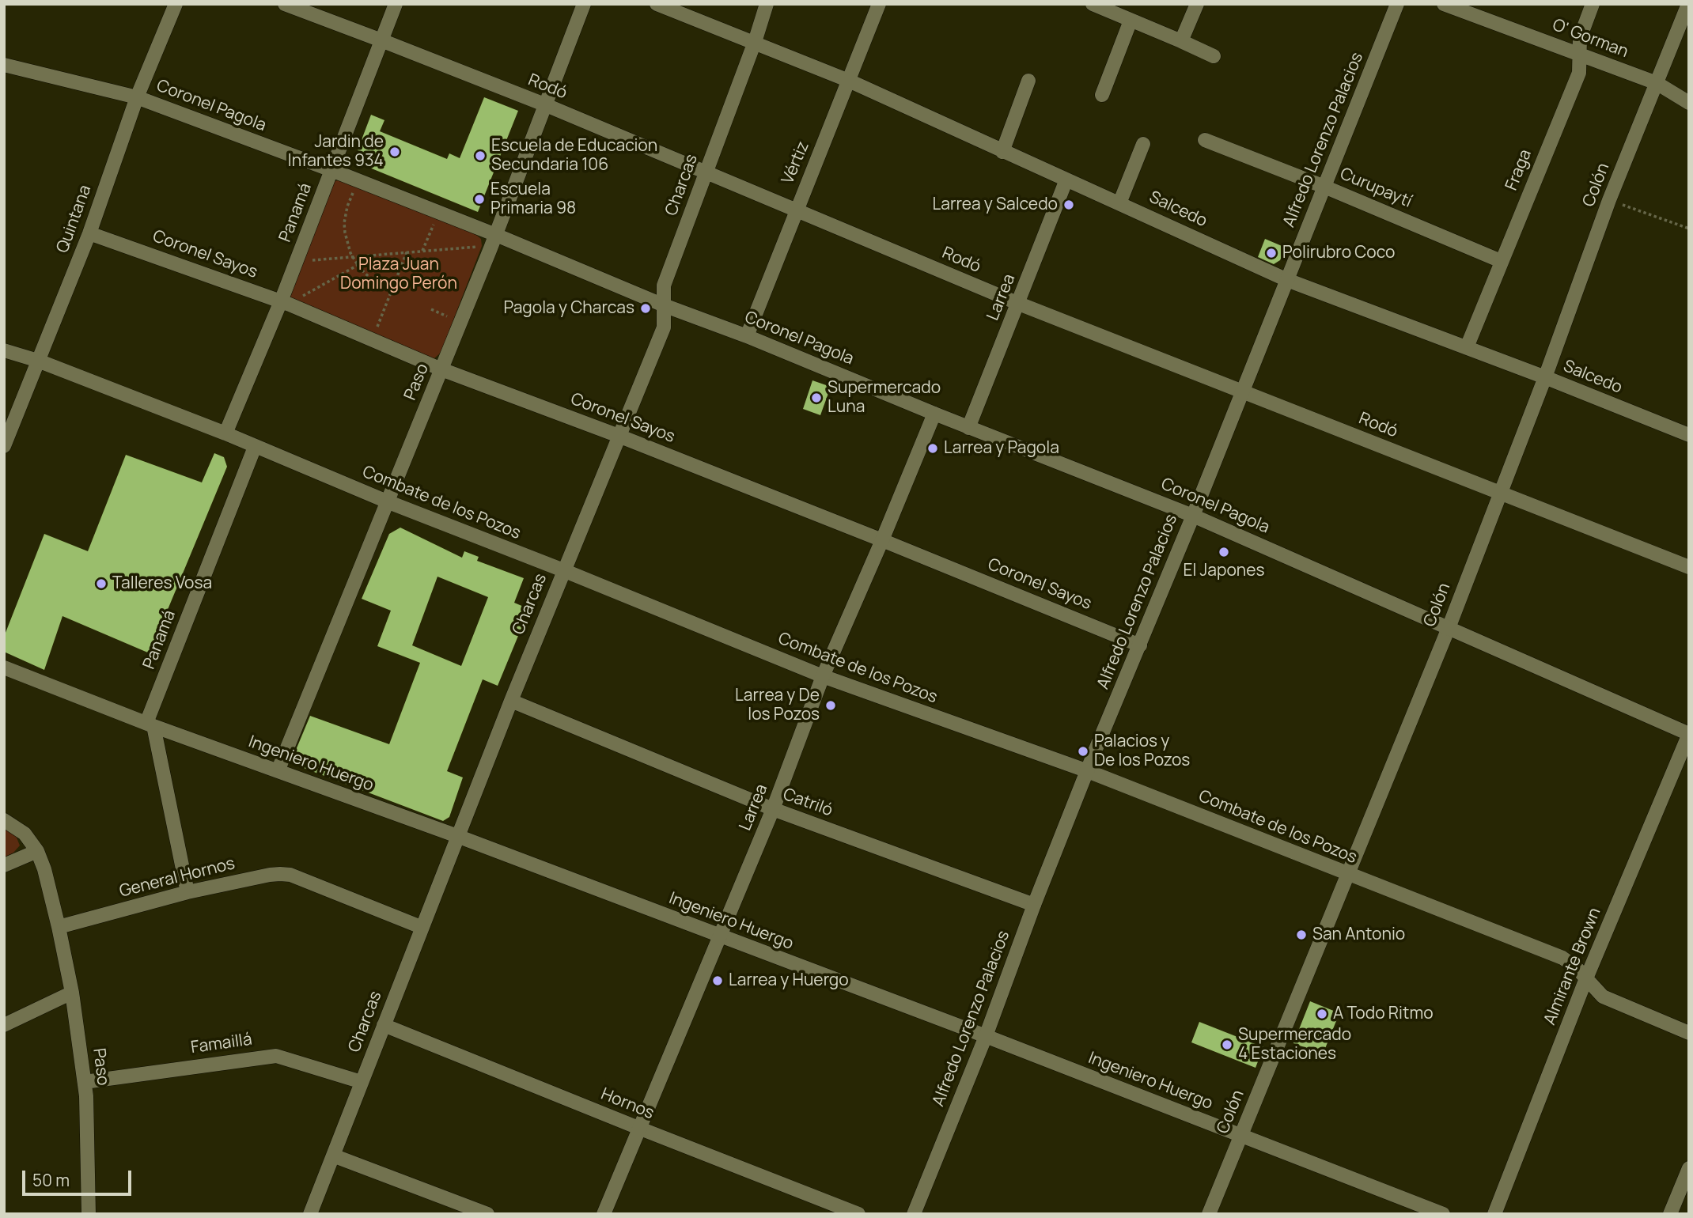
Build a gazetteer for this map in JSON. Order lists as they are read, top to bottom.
{
  "streets": {
    "street": [
      "O' Gorman",
      "Rodó",
      "Coronel Pagola",
      "Alfredo Lorenzo Palacios",
      "Vértiz",
      "Fraga",
      "Charcas",
      "Colón",
      "Curupaytí",
      "Salcedo",
      "Panamá",
      "Quintana",
      "Coronel Sayos",
      "Larrea",
      "Paso",
      "Combate de los Pozos",
      "Ingeniero Huergo",
      "Catriló",
      "General Hornos",
      "Almirante Brown",
      "Famaillá",
      "Hornos"
    ]
  },
  "crossings": [
    ["O' Gorman", "Fraga"],
    ["O' Gorman", "Colón"],
    ["Rodó", "Alfredo Lorenzo Palacios"],
    ["Rodó", "Vértiz"],
    ["Rodó", "Charcas"],
    ["Rodó", "Colón"],
    ["Rodó", "Panamá"],
    ["Rodó", "Larrea"],
    ["Rodó", "Paso"],
    ["Coronel Pagola", "Alfredo Lorenzo Palacios"],
    ["Coronel Pagola", "Vértiz"],
    ["Coronel Pagola", "Charcas"],
    ["Coronel Pagola", "Colón"],
    ["Coronel Pagola", "Panamá"],
    ["Coronel Pagola", "Quintana"],
    ["Coronel Pagola", "Larrea"],
    ["Coronel Pagola", "Paso"],
    ["Coronel Pagola", "Almirante Brown"],
    ["Alfredo Lorenzo Palacios", "Curupaytí"],
    ["Alfredo Lorenzo Palacios", "Salcedo"],
    ["Alfredo Lorenzo Palacios", "Coronel Sayos"],
    ["Alfredo Lorenzo Palacios", "Combate de los Pozos"],
    ["Alfredo Lorenzo Palacios", "Ingeniero Huergo"],
    ["Alfredo Lorenzo Palacios", "Catriló"],
    ["Vértiz", "Salcedo"],
    ["Fraga", "Curupaytí"],
    ["Fraga", "Salcedo"],
    ["Charcas", "Salcedo"],
    ["Charcas", "Coronel Sayos"],
    ["Charcas", "Combate de los Pozos"],
    ["Charcas", "Ingeniero Huergo"],
    ["Charcas", "Catriló"],
    ["Charcas", "General Hornos"],
    ["Charcas", "Famaillá"],
    ["Charcas", "Hornos"],
    ["Colón", "Salcedo"],
    ["Colón", "Combate de los Pozos"],
    ["Colón", "Ingeniero Huergo"],
    ["Salcedo", "Larrea"],
    ["Panamá", "Coronel Sayos"],
    ["Panamá", "Combate de los Pozos"],
    ["Panamá", "Ingeniero Huergo"],
    ["Quintana", "Coronel Sayos"],
    ["Quintana", "Combate de los Pozos"],
    ["Coronel Sayos", "Larrea"],
    ["Coronel Sayos", "Paso"],
    ["Larrea", "Combate de los Pozos"],
    ["Larrea", "Ingeniero Huergo"],
    ["Larrea", "Catriló"],
    ["Larrea", "Hornos"],
    ["Paso", "Combate de los Pozos"],
    ["Paso", "Ingeniero Huergo"],
    ["Paso", "General Hornos"],
    ["Paso", "Famaillá"],
    ["Combate de los Pozos", "Almirante Brown"]
  ],
  "parks": ["Plaza Juan Domingo Perón"],
  "places": [
    "Jardin de Infantes 934",
    "Escuela de Educacion Secundaria 106",
    "Escuela Primaria 98",
    "Larrea y Salcedo",
    "Polirubro Coco",
    "Pagola y Charcas",
    "Supermercado Luna",
    "Larrea y Pagola",
    "El Japones",
    "Talleres Vosa",
    "Larrea y De los Pozos",
    "Palacios y De los Pozos",
    "San Antonio",
    "Larrea y Huergo",
    "A Todo Ritmo",
    "Supermercado 4 Estaciones"
  ],
  "scale_bar": "50 m"
}
